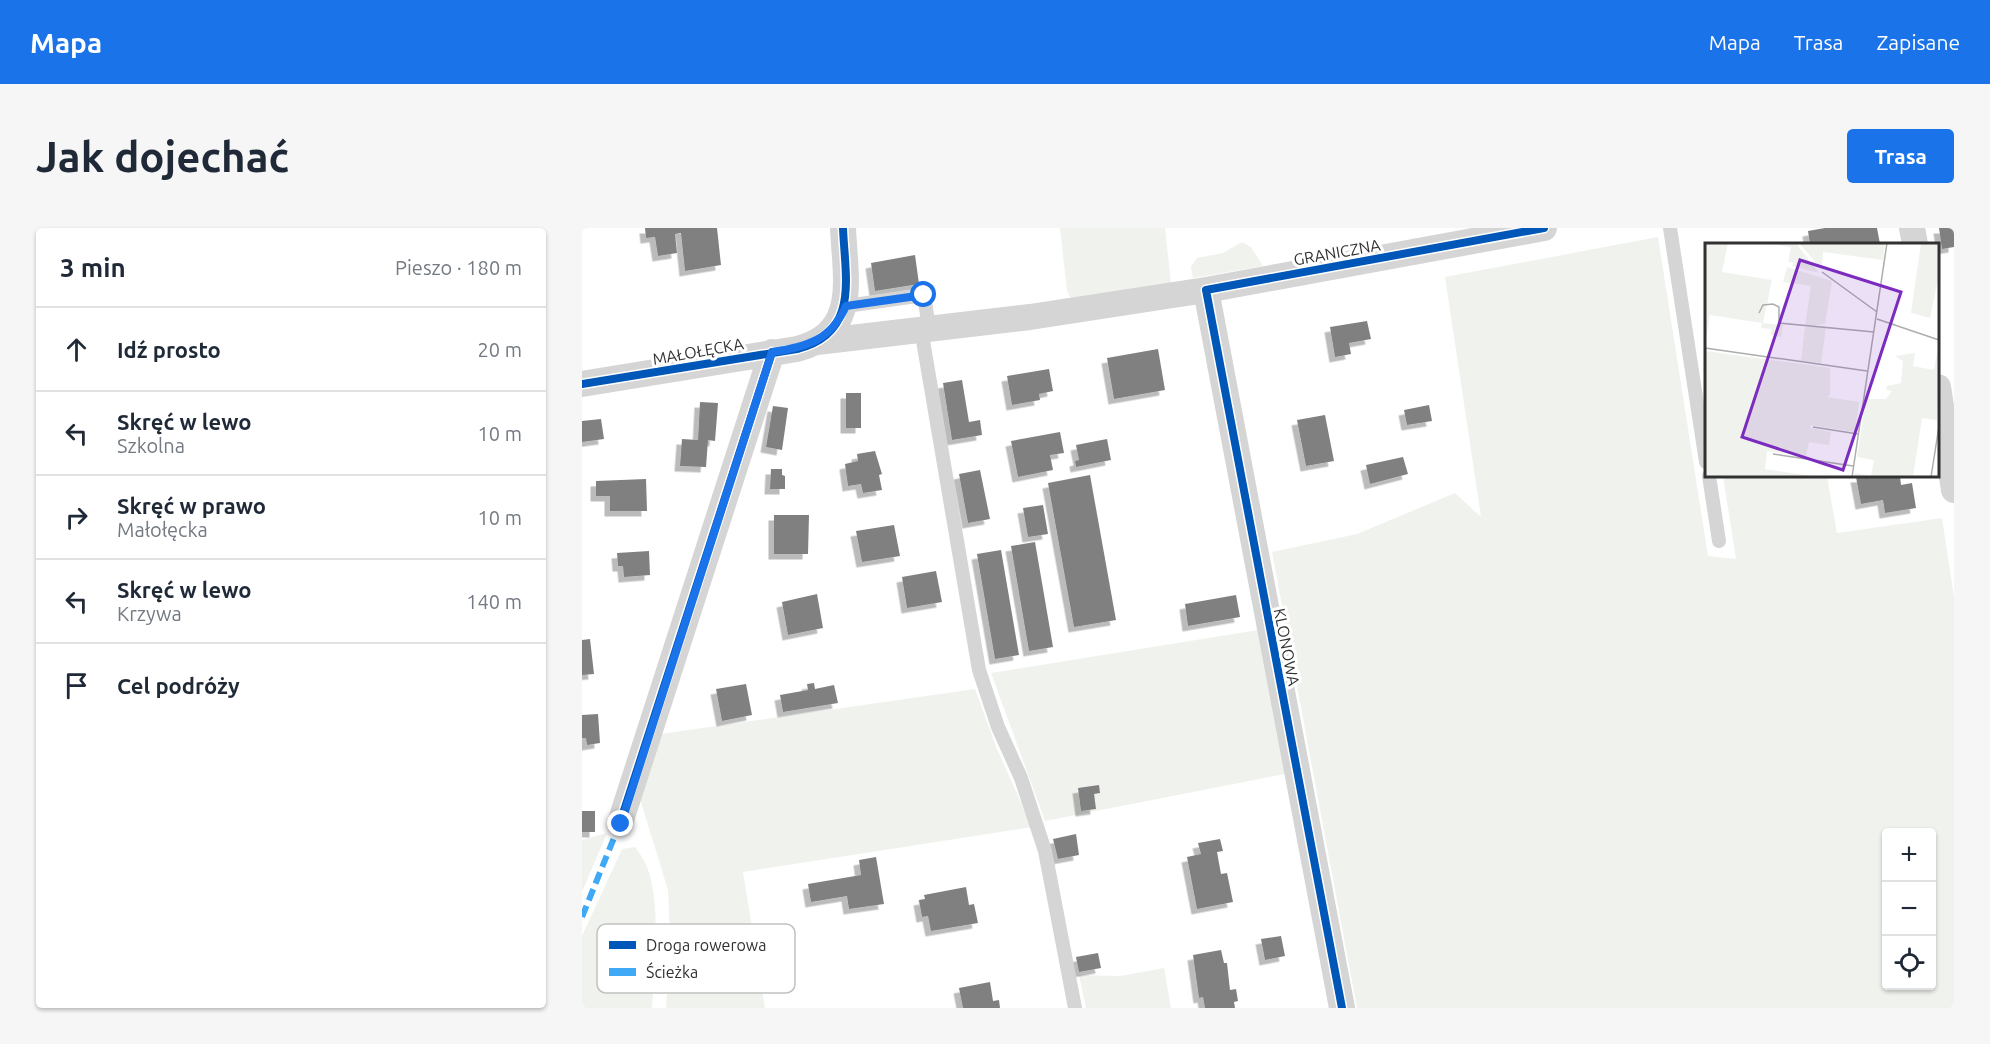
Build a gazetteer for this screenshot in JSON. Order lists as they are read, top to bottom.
{
  "streets": {
    "street": ["GRANICZNA", "MAŁOŁĘCKA", "KLONOWA"]
  },
  "crossings": [
    ["GRANICZNA", "MAŁOŁĘCKA"],
    ["GRANICZNA", "KLONOWA"]
  ],
  "legend": ["Droga rowerowa", "Ścieżka"],
  "page": {
    "header": "Mapa",
    "nav": ["Mapa", "Trasa", "Zapisane"],
    "buttons": "Trasa",
    "title": "Jak dojechać",
    "heading": ["3 min", "Pieszo · 180 m"],
    "list": [
      ["Idź prosto", "20 m"],
      ["Skręć w lewo", "Szkolna", "10 m"],
      ["Skręć w prawo", "Małołęcka", "10 m"],
      ["Skręć w lewo", "Krzywa", "140 m"],
      "Cel podróży"
    ],
    "map_buttons": ["+", "−"]
  }
}
